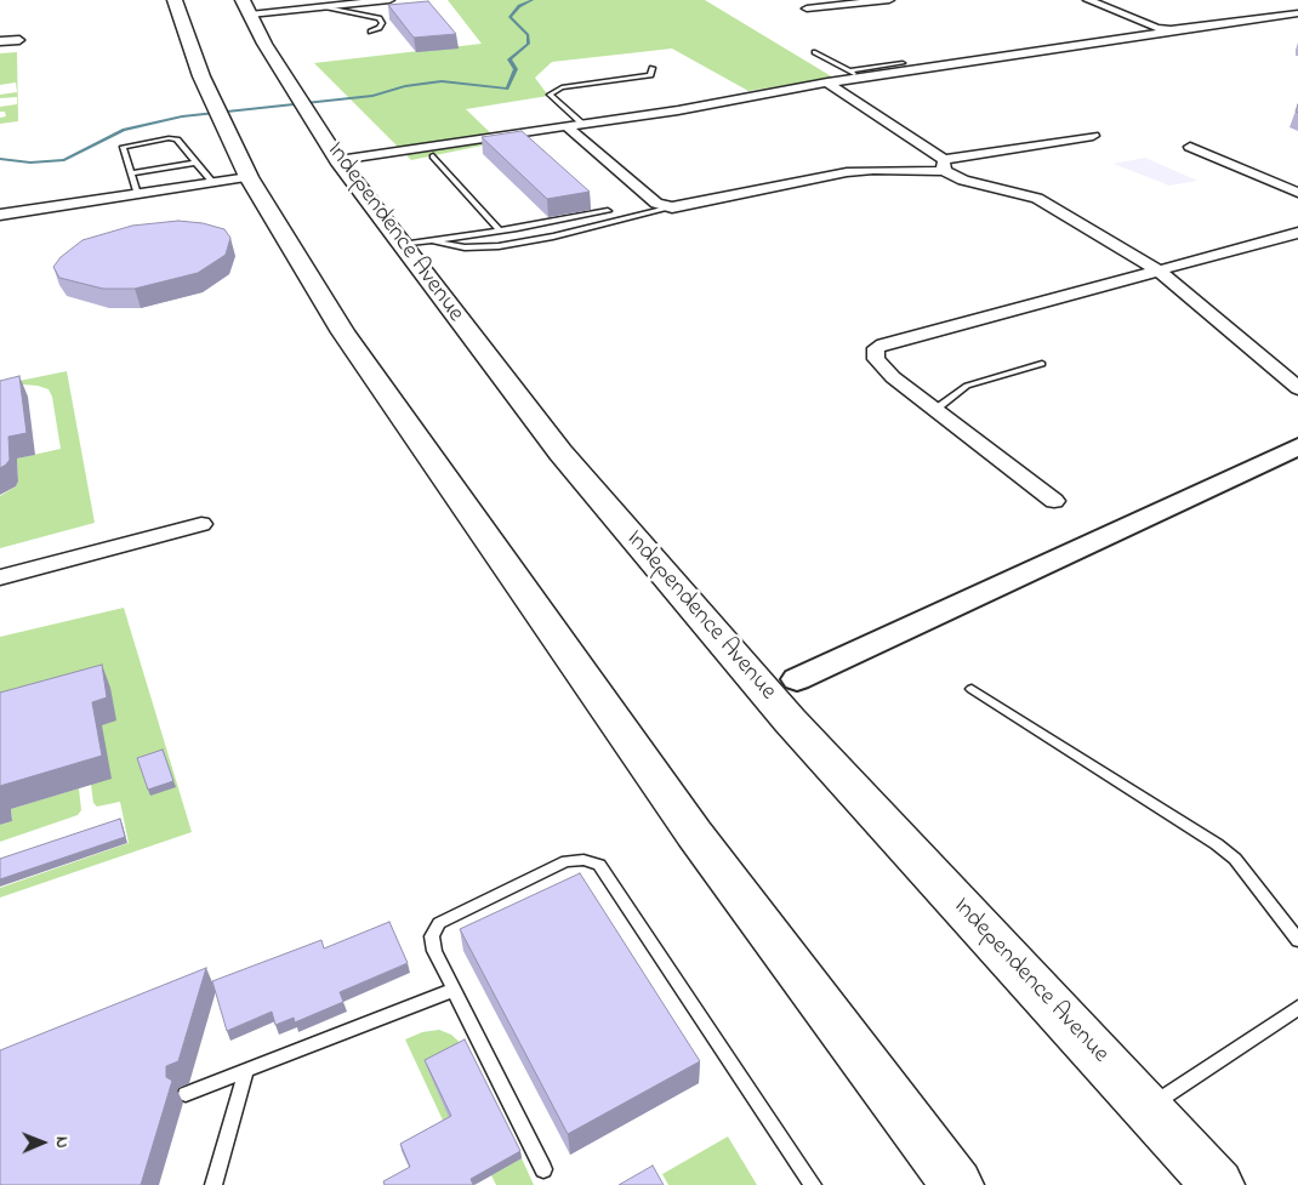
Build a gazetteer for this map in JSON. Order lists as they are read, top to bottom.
{
  "streets": {
    "main road": ["Independence Avenue"]
  },
  "north": "right"
}
